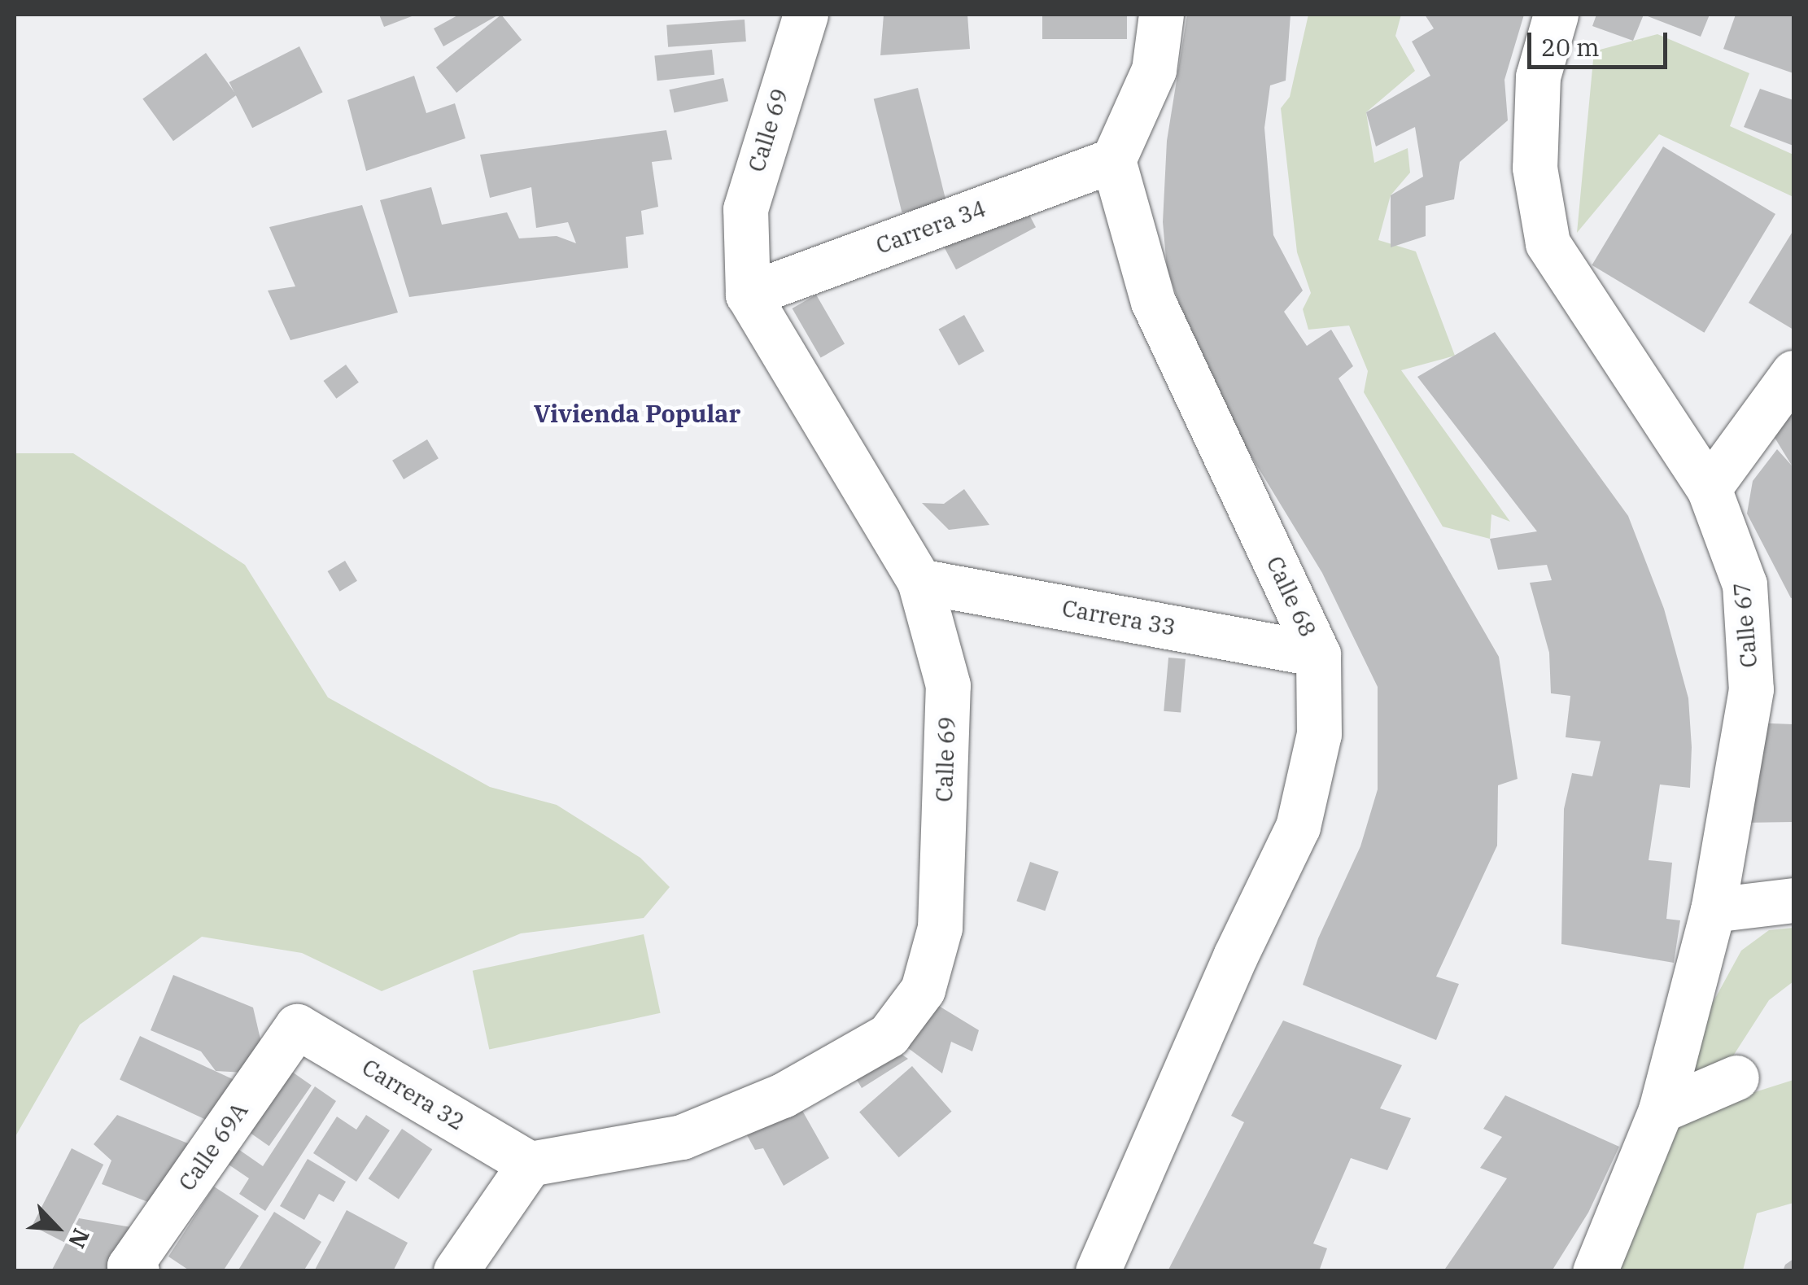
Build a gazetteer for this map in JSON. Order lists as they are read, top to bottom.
{
  "streets": {
    "street": [
      "Calle 69",
      "Carrera 34",
      "Calle 68",
      "Carrera 33",
      "Calle 67",
      "Carrera 32",
      "Calle 69A"
    ]
  },
  "crossings": [
    ["Calle 69", "Carrera 34"],
    ["Calle 69", "Carrera 33"],
    ["Calle 69", "Carrera 32"],
    ["Carrera 34", "Calle 68"],
    ["Calle 68", "Carrera 33"],
    ["Carrera 32", "Calle 69A"]
  ],
  "districts": ["Vivienda Popular"],
  "scale_bar": "20 m",
  "north": "bottom right"
}
